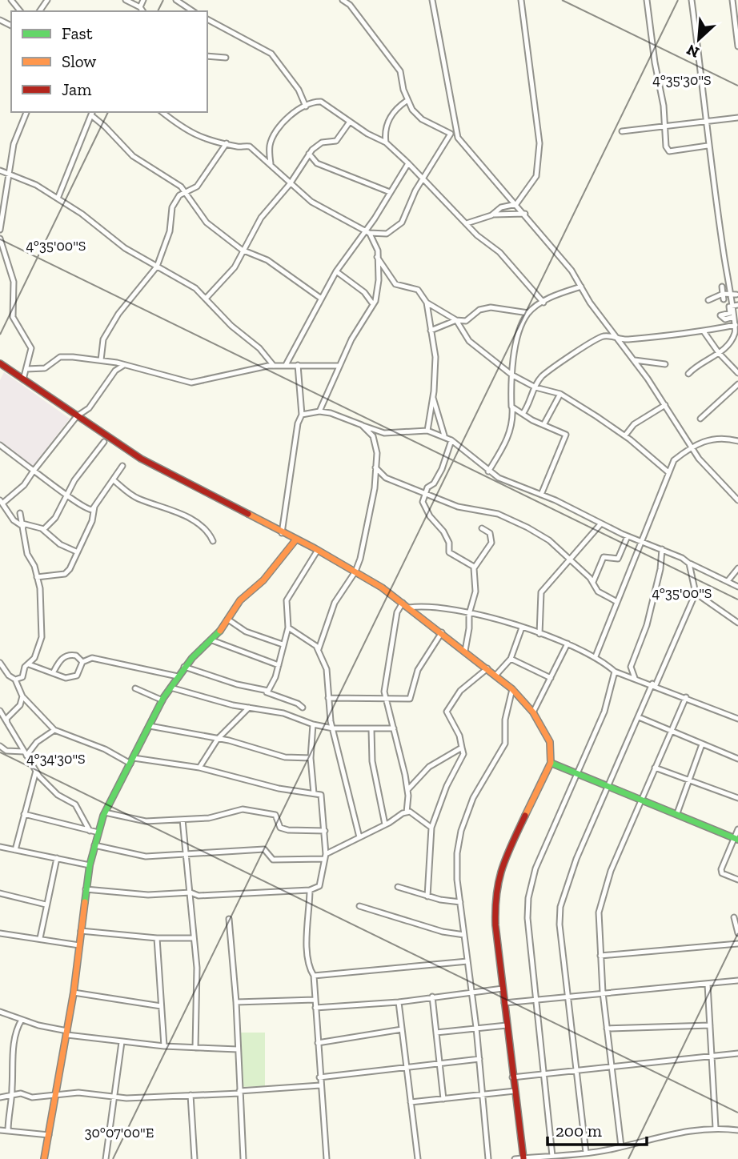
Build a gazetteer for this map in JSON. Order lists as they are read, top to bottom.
{
  "legend": ["Fast", "Slow", "Jam"],
  "scale_bar": "200 m",
  "north": "bottom left",
  "coordinates": [
    "4°35'30\"S",
    "4°35'00\"S",
    "4°34'30\"S",
    "30°07'00\"E"
  ]
}
